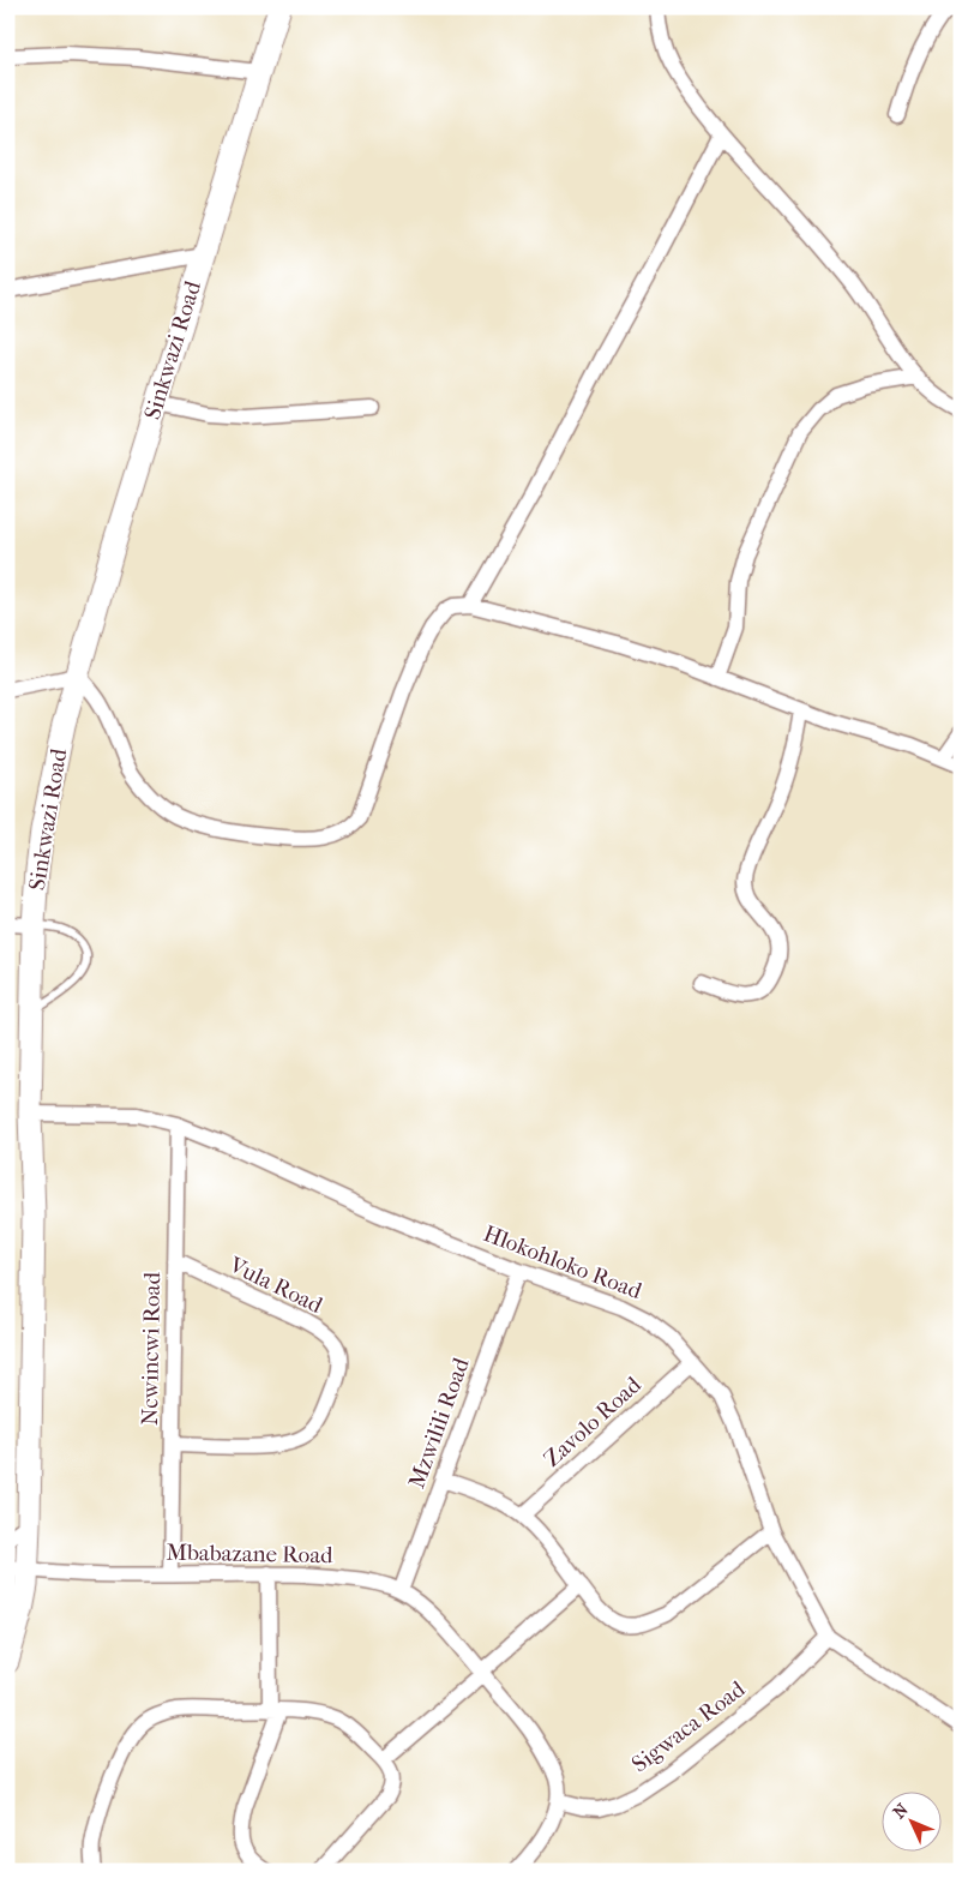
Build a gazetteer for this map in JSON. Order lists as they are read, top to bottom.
{
  "streets": {
    "street": [
      "Sinkwazi Road",
      "Hlokohloko Road",
      "Vula Road",
      "Ncwincwi Road",
      "Zavolo Road",
      "Mzwilili Road",
      "Mbabazane Road",
      "Sigwaca Road"
    ]
  },
  "crossings": [
    ["Sinkwazi Road", "Hlokohloko Road"],
    ["Sinkwazi Road", "Mbabazane Road"],
    ["Hlokohloko Road", "Ncwincwi Road"],
    ["Hlokohloko Road", "Zavolo Road"],
    ["Hlokohloko Road", "Mzwilili Road"],
    ["Hlokohloko Road", "Sigwaca Road"],
    ["Vula Road", "Ncwincwi Road"],
    ["Ncwincwi Road", "Mbabazane Road"],
    ["Mzwilili Road", "Mbabazane Road"],
    ["Mbabazane Road", "Sigwaca Road"]
  ],
  "north": "top left"
}
